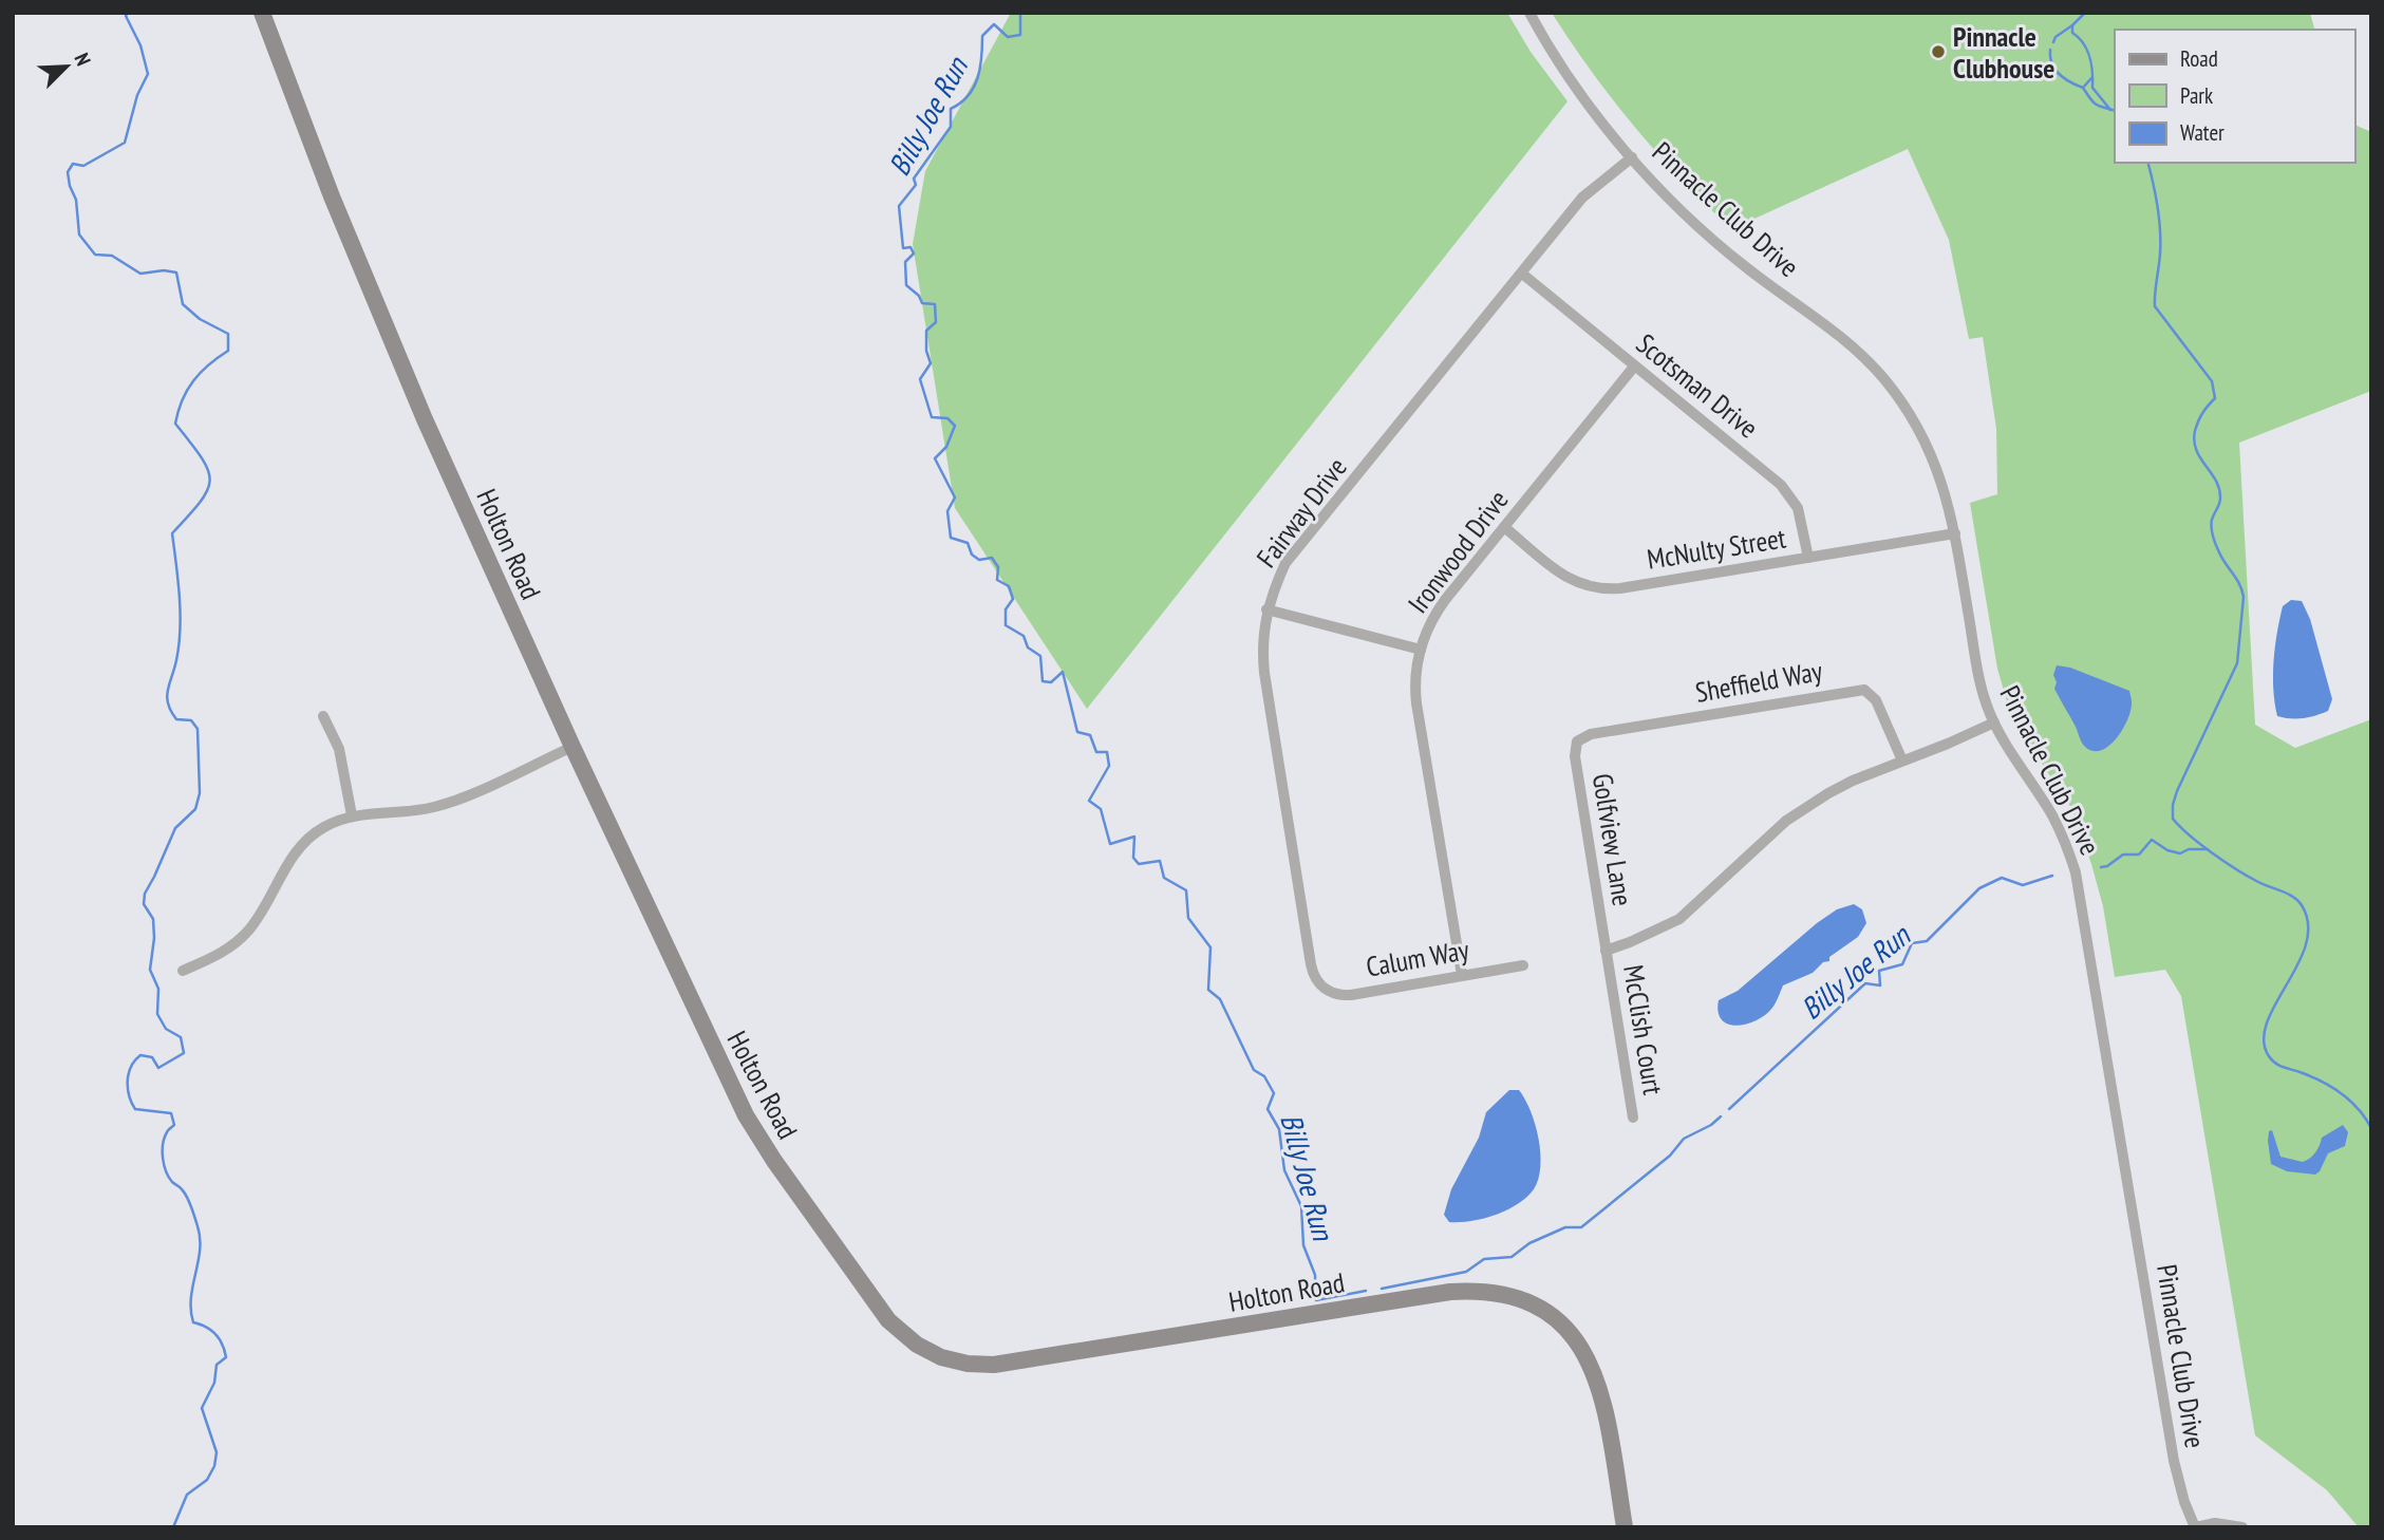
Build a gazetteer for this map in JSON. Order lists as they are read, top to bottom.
{
  "streets": {
    "street": [
      "Pinnacle Club Drive",
      "Scotsman Drive",
      "Fairway Drive",
      "Holton Road",
      "McNulty Street",
      "Ironwood Drive",
      "Sheffield Way",
      "Golfview Lane",
      "Calum Way",
      "McClish Court"
    ]
  },
  "crossings": [
    ["Pinnacle Club Drive", "Fairway Drive"],
    ["Pinnacle Club Drive", "McNulty Street"],
    ["Scotsman Drive", "Fairway Drive"],
    ["Scotsman Drive", "McNulty Street"],
    ["Scotsman Drive", "Ironwood Drive"],
    ["Fairway Drive", "Calum Way"],
    ["McNulty Street", "Ironwood Drive"],
    ["Ironwood Drive", "Calum Way"],
    ["Sheffield Way", "Golfview Lane"],
    ["Golfview Lane", "McClish Court"]
  ],
  "water": ["Billy Joe Run"],
  "places": ["Pinnacle Clubhouse"],
  "legend": ["Road", "Park", "Water"],
  "north": "top right"
}
